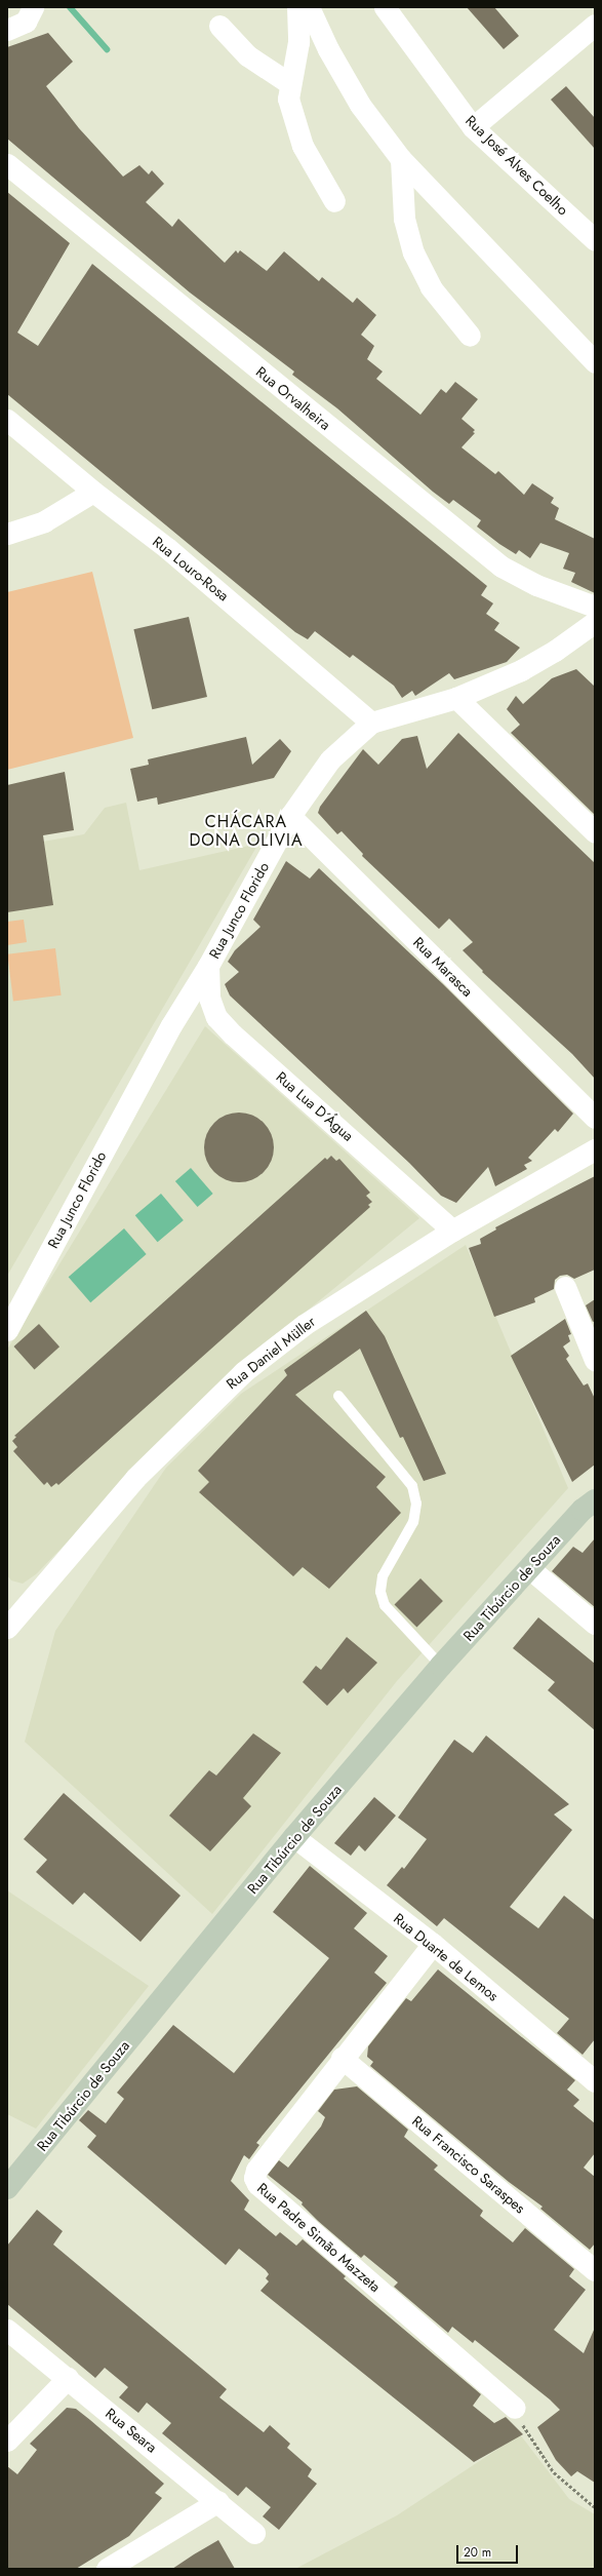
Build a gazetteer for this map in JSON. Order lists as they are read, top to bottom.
{
  "streets": {
    "main road": ["Rua Tibúrcio de Souza"],
    "street": [
      "Rua José Alves Coelho",
      "Rua Orvalheira",
      "Rua Louro-Rosa",
      "Rua Junco Florido",
      "Rua Marasca",
      "Rua Lua D´Água",
      "Rua Daniel Müller",
      "Rua Duarte de Lemos",
      "Rua Francisco Saraspes",
      "Rua Padre Simão Mazzeta",
      "Rua Seara"
    ]
  },
  "crossings": [
    ["Rua Louro-Rosa", "Rua Junco Florido"],
    ["Rua Junco Florido", "Rua Marasca"],
    ["Rua Junco Florido", "Rua Lua D´Água"],
    ["Rua Lua D´Água", "Rua Daniel Müller"],
    ["Rua Tibúrcio de Souza", "Rua Duarte de Lemos"],
    ["Rua Duarte de Lemos", "Rua Padre Simão Mazzeta"],
    ["Rua Francisco Saraspes", "Rua Padre Simão Mazzeta"]
  ],
  "districts": ["CHÁCARA DONA OLIVIA"],
  "scale_bar": "20 m"
}
